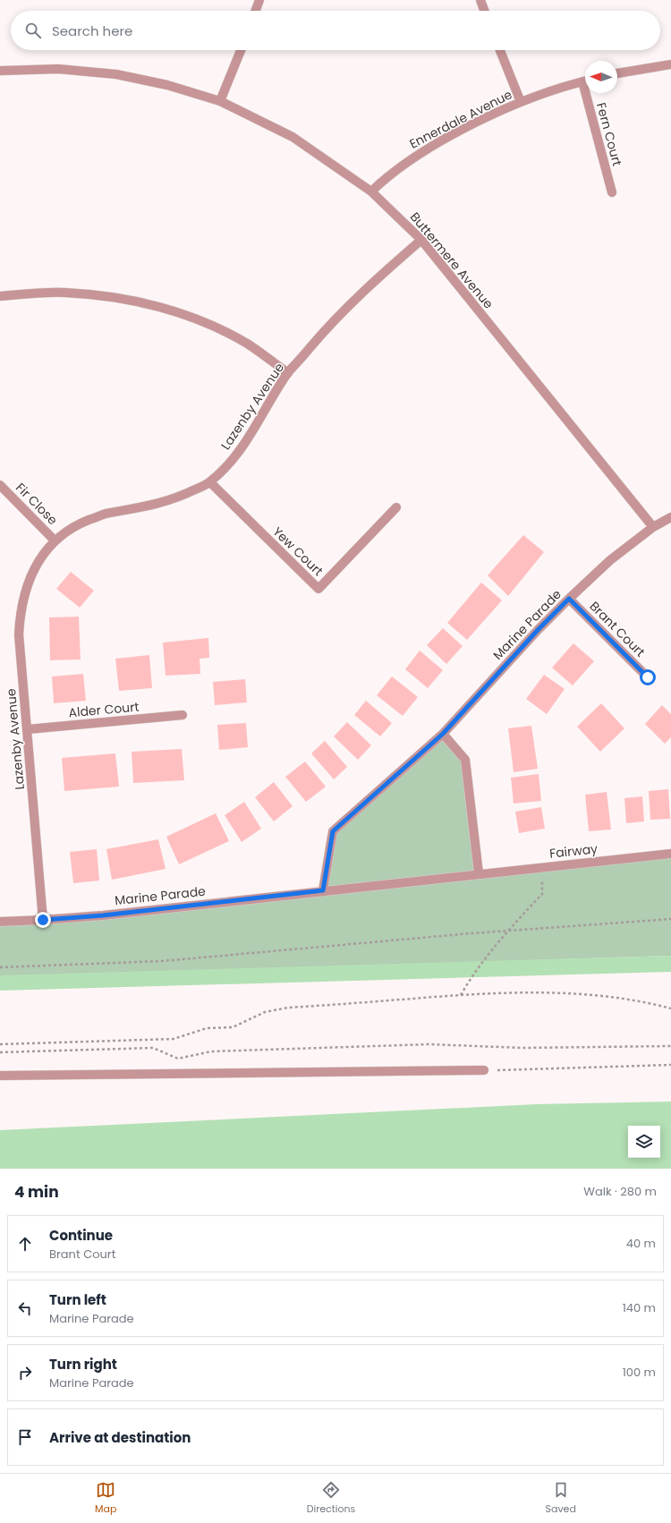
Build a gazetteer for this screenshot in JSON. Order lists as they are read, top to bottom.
{
  "streets": {
    "street": [
      "Ennerdale Avenue",
      "Fern Court",
      "Buttermere Avenue",
      "Lazenby Avenue",
      "Fir Close",
      "Yew Court",
      "Marine Parade",
      "Brant Court",
      "Alder Court",
      "Fairway"
    ]
  },
  "crossings": [
    ["Ennerdale Avenue", "Buttermere Avenue"],
    ["Buttermere Avenue", "Lazenby Avenue"],
    ["Buttermere Avenue", "Marine Parade"],
    ["Lazenby Avenue", "Fir Close"],
    ["Lazenby Avenue", "Yew Court"],
    ["Lazenby Avenue", "Marine Parade"],
    ["Lazenby Avenue", "Alder Court"],
    ["Marine Parade", "Brant Court"],
    ["Marine Parade", "Fairway"]
  ],
  "north": "left",
  "page": {
    "search": "Search here",
    "heading": ["4 min", "Walk · 280 m"],
    "list": [
      ["Continue", "Brant Court", "40 m"],
      ["Turn left", "Marine Parade", "140 m"],
      ["Turn right", "Marine Parade", "100 m"],
      "Arrive at destination"
    ],
    "nav": ["Map", "Directions", "Saved"]
  }
}
